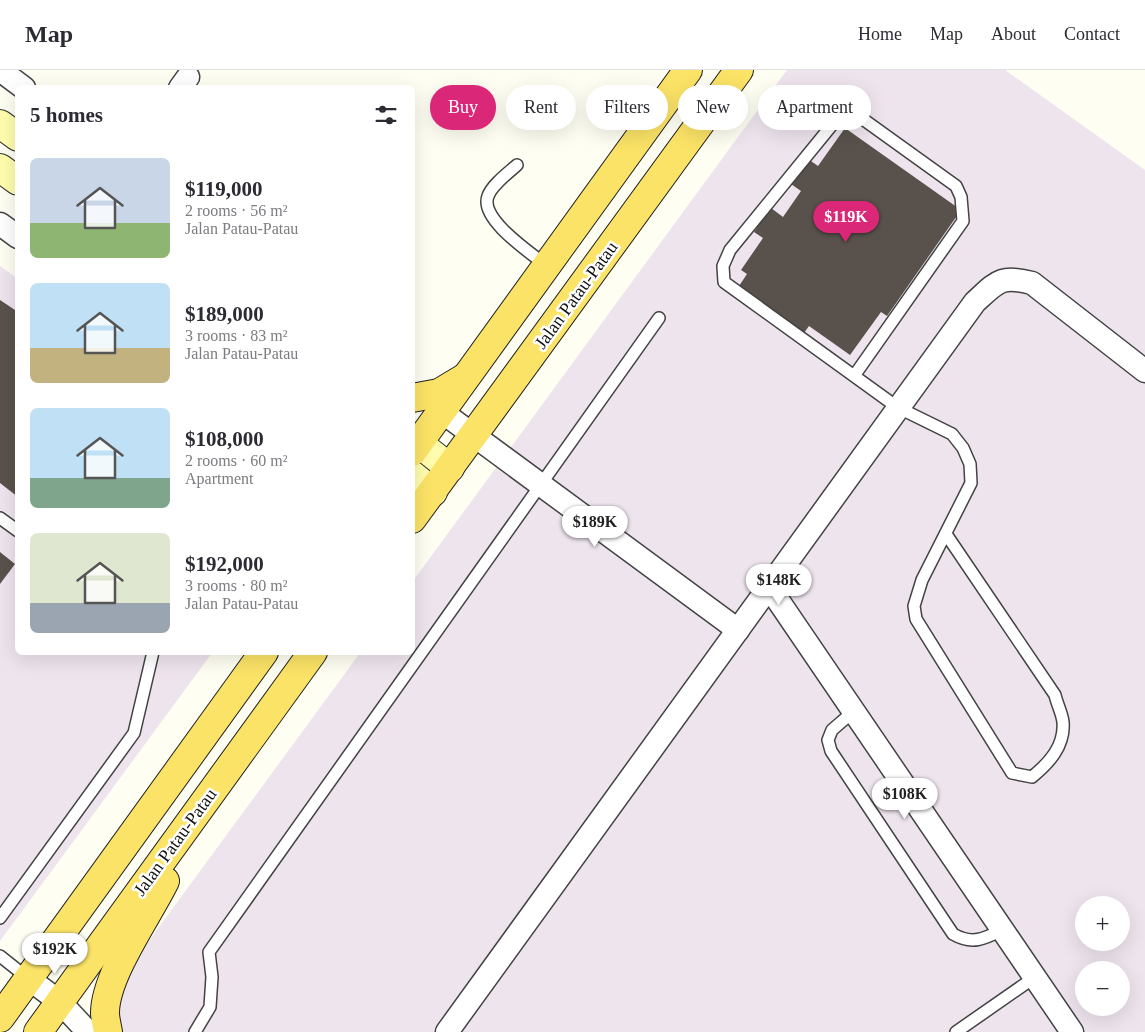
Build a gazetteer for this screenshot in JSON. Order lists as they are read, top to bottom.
{
  "streets": {
    "main road": ["Jalan Patau-Patau"]
  },
  "page": {
    "header": "Map",
    "nav": [
      "Home",
      "Map",
      "About",
      "Contact"
    ],
    "chip": [
      "Buy",
      "Rent",
      "Filters",
      "New",
      "Apartment"
    ],
    "heading": "5 homes",
    "list": [
      {
        "name": "$119,000",
        "note": "2 rooms · 56 m² · Jalan Patau-Patau"
      },
      {
        "name": "$189,000",
        "note": "3 rooms · 83 m² · Jalan Patau-Patau"
      },
      {
        "name": "$108,000",
        "note": "2 rooms · 60 m² · Apartment"
      },
      {
        "name": "$192,000",
        "note": "3 rooms · 80 m² · Jalan Patau-Patau"
      }
    ],
    "price": [
      "$119K",
      "$189K",
      "$148K",
      "$108K",
      "$192K"
    ],
    "map_buttons": ["+", "−"]
  }
}
